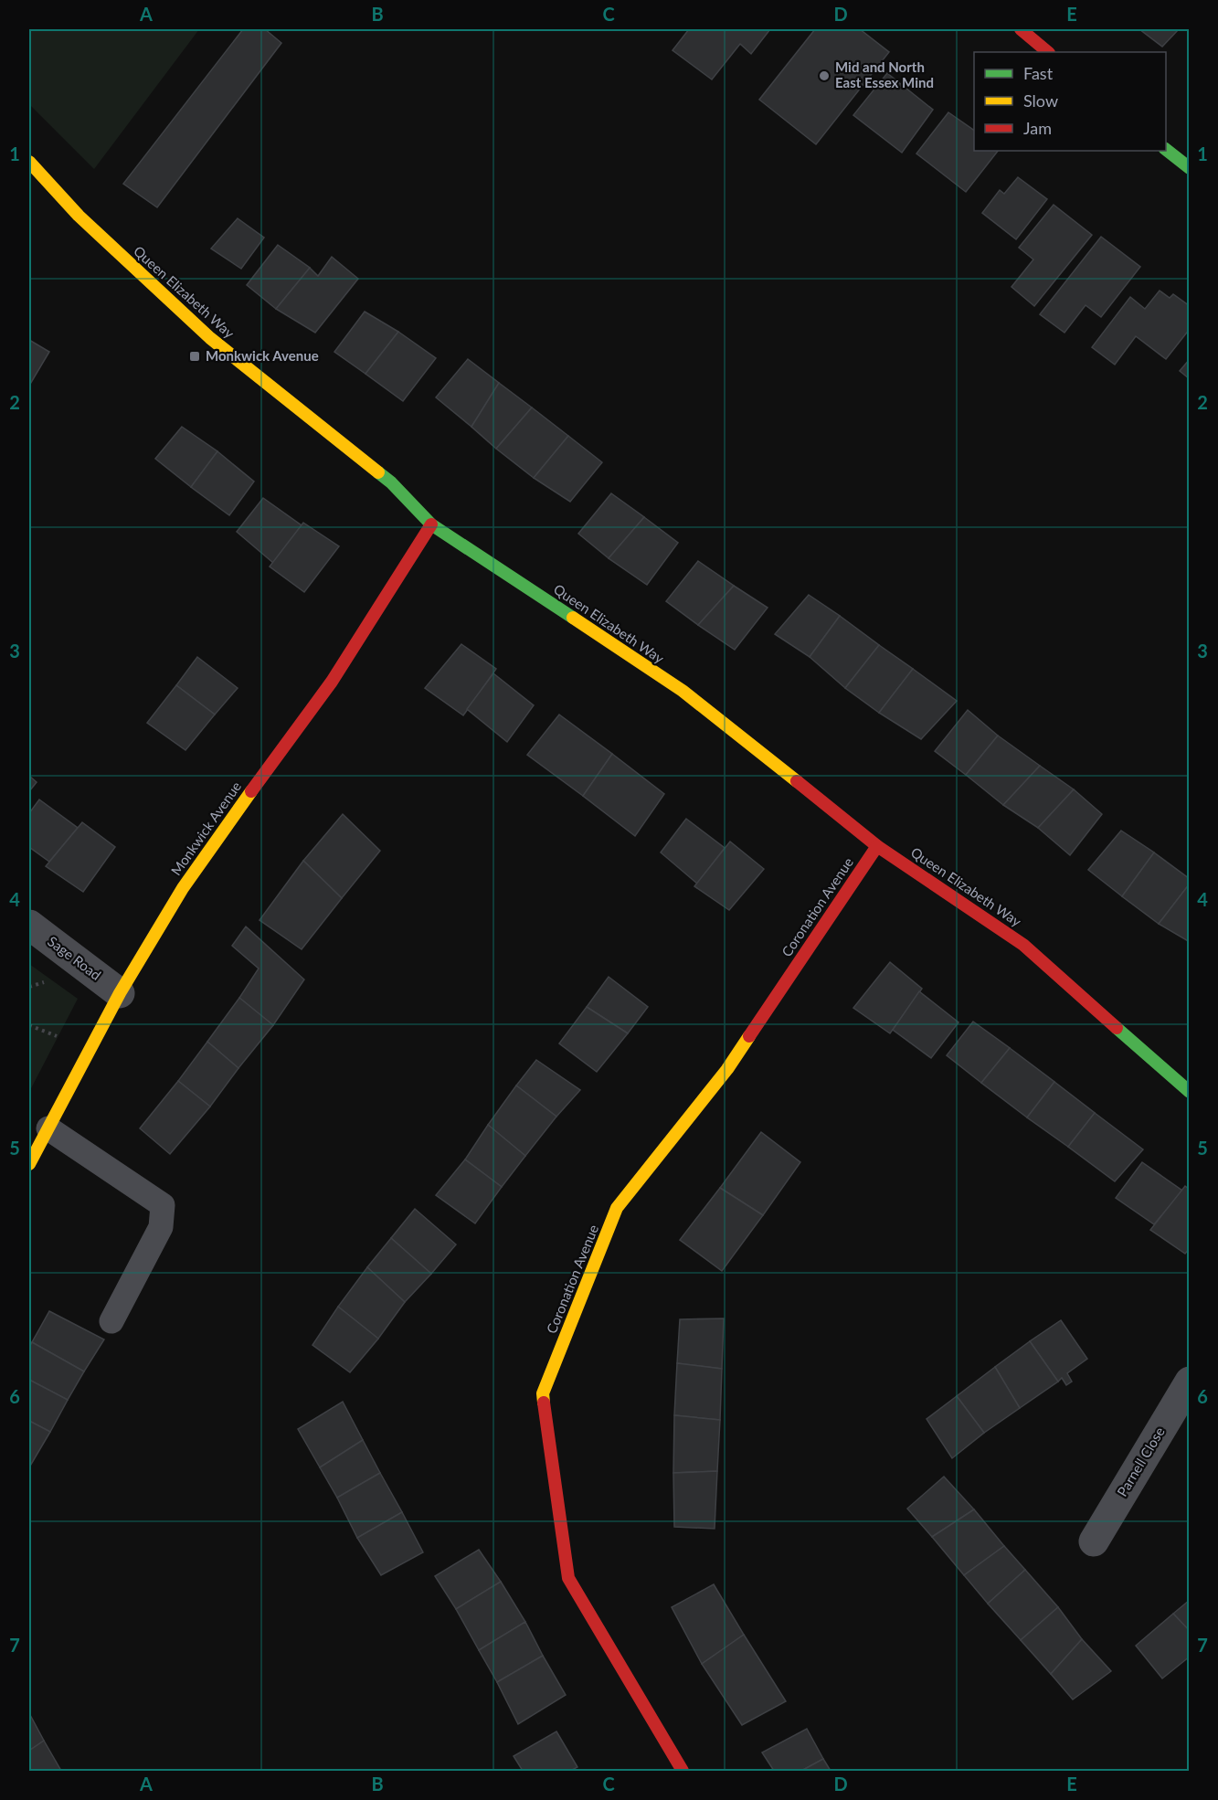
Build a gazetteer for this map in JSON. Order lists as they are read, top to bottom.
{
  "streets": {
    "street": [
      "Queen Elizabeth Way",
      "Monkwick Avenue",
      "Coronation Avenue",
      "Sage Road",
      "Parnell Close"
    ]
  },
  "crossings": [
    ["Queen Elizabeth Way", "Monkwick Avenue"],
    ["Queen Elizabeth Way", "Coronation Avenue"],
    ["Monkwick Avenue", "Sage Road"]
  ],
  "places": {
    "other": ["Mid and North East Essex Mind"],
    "transit": ["Monkwick Avenue"]
  },
  "legend": ["Fast", "Slow", "Jam"],
  "grid": {
    "columns": [
      "A",
      "B",
      "C",
      "D",
      "E"
    ],
    "rows": [
      "1",
      "2",
      "3",
      "4",
      "5",
      "6",
      "7"
    ]
  }
}
